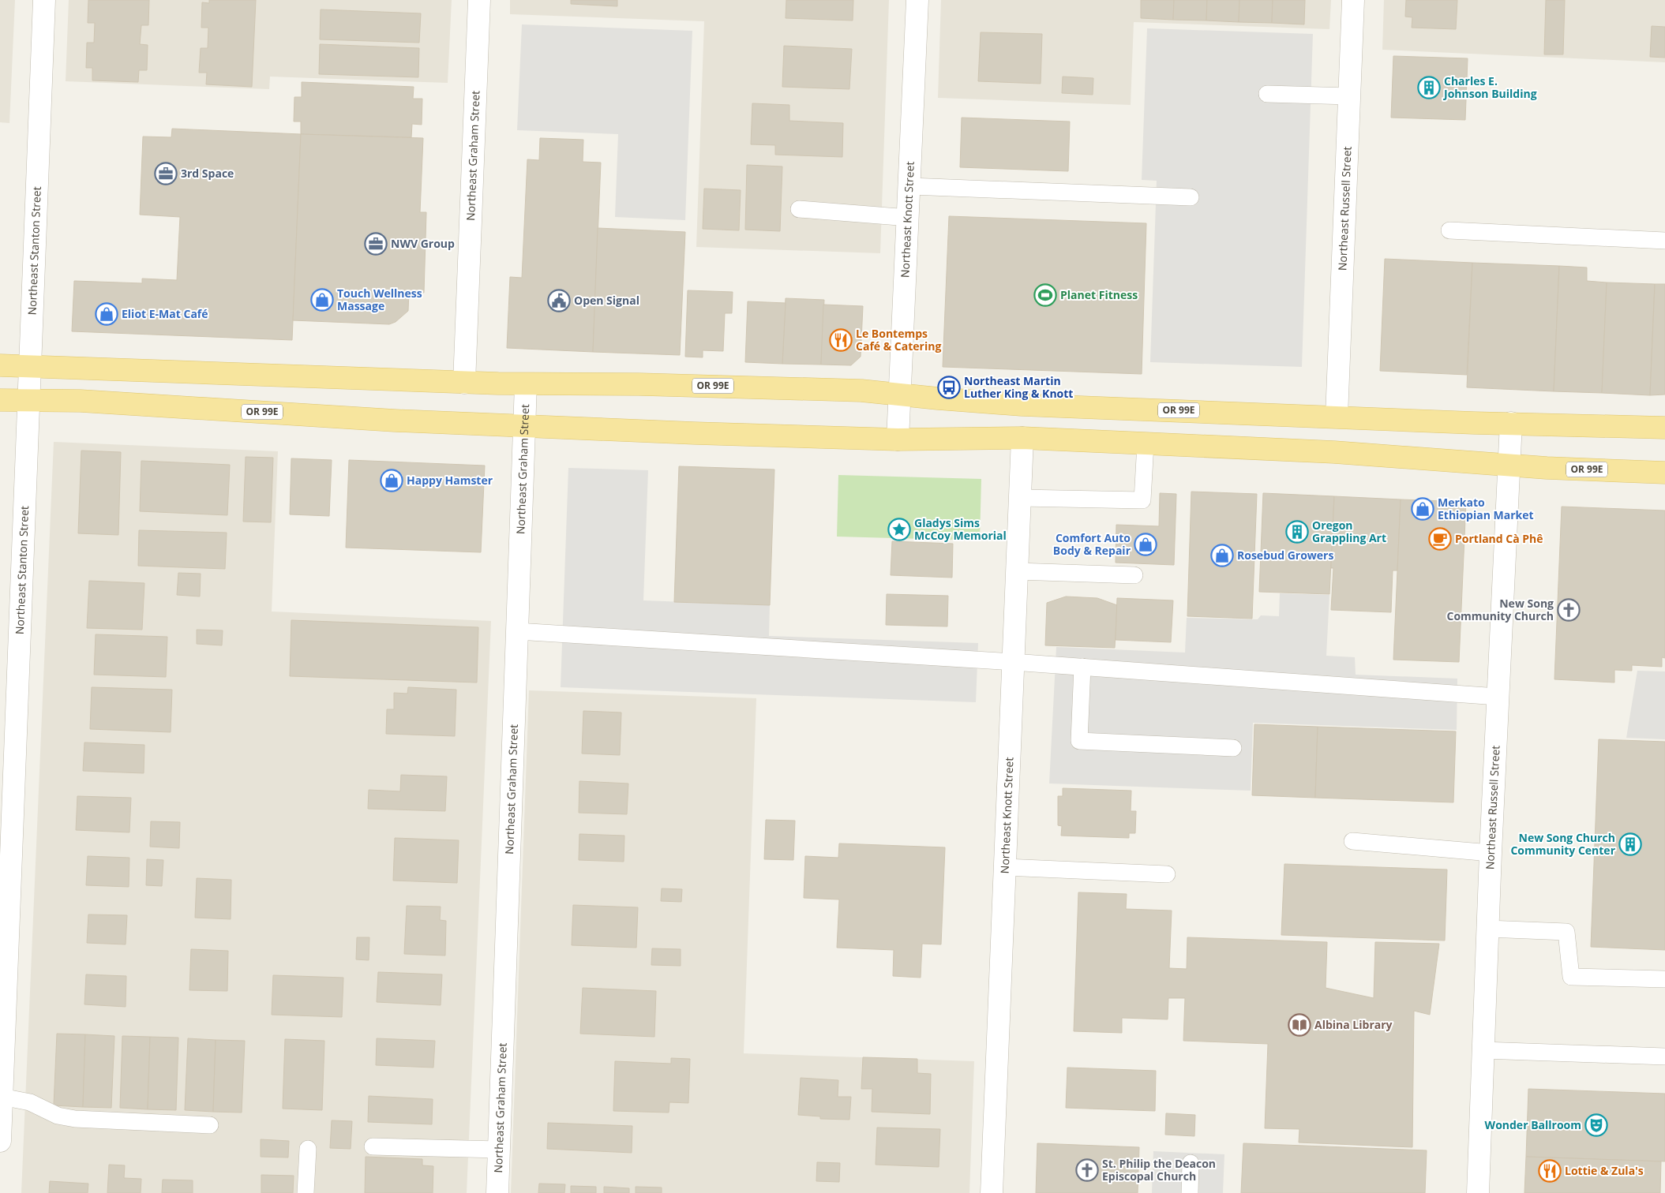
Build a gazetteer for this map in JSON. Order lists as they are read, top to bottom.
{
  "streets": {
    "main road": ["OR 99E"],
    "street": [
      "Northeast Graham Street",
      "Northeast Russell Street",
      "Northeast Knott Street",
      "Northeast Stanton Street"
    ]
  },
  "crossings": [
    ["Northeast Graham Street", "OR 99E"],
    ["Northeast Russell Street", "OR 99E"],
    ["Northeast Knott Street", "OR 99E"],
    ["Northeast Stanton Street", "OR 99E"]
  ],
  "places": {
    "building": ["Charles E. Johnson Building", "Oregon Grappling Art", "New Song Church Community Center"],
    "office": ["3rd Space", "NWV Group"],
    "sports": ["Planet Fitness"],
    "shop": [
      "Touch Wellness Massage",
      "Eliot E-Mat Café",
      "Happy Hamster",
      "Merkato Ethiopian Market",
      "Comfort Auto Body & Repair",
      "Rosebud Growers"
    ],
    "public building": ["Open Signal"],
    "restaurant": ["Le Bontemps Café & Catering", "Lottie & Zula's"],
    "bus stop": ["Northeast Martin Luther King & Knott"],
    "place": ["Gladys Sims McCoy Memorial"],
    "cafe": ["Portland Cà Phê"],
    "church": ["New Song Community Church", "St. Philip the Deacon Episcopal Church"],
    "library": ["Albina Library"],
    "theatre": ["Wonder Ballroom"]
  }
}
